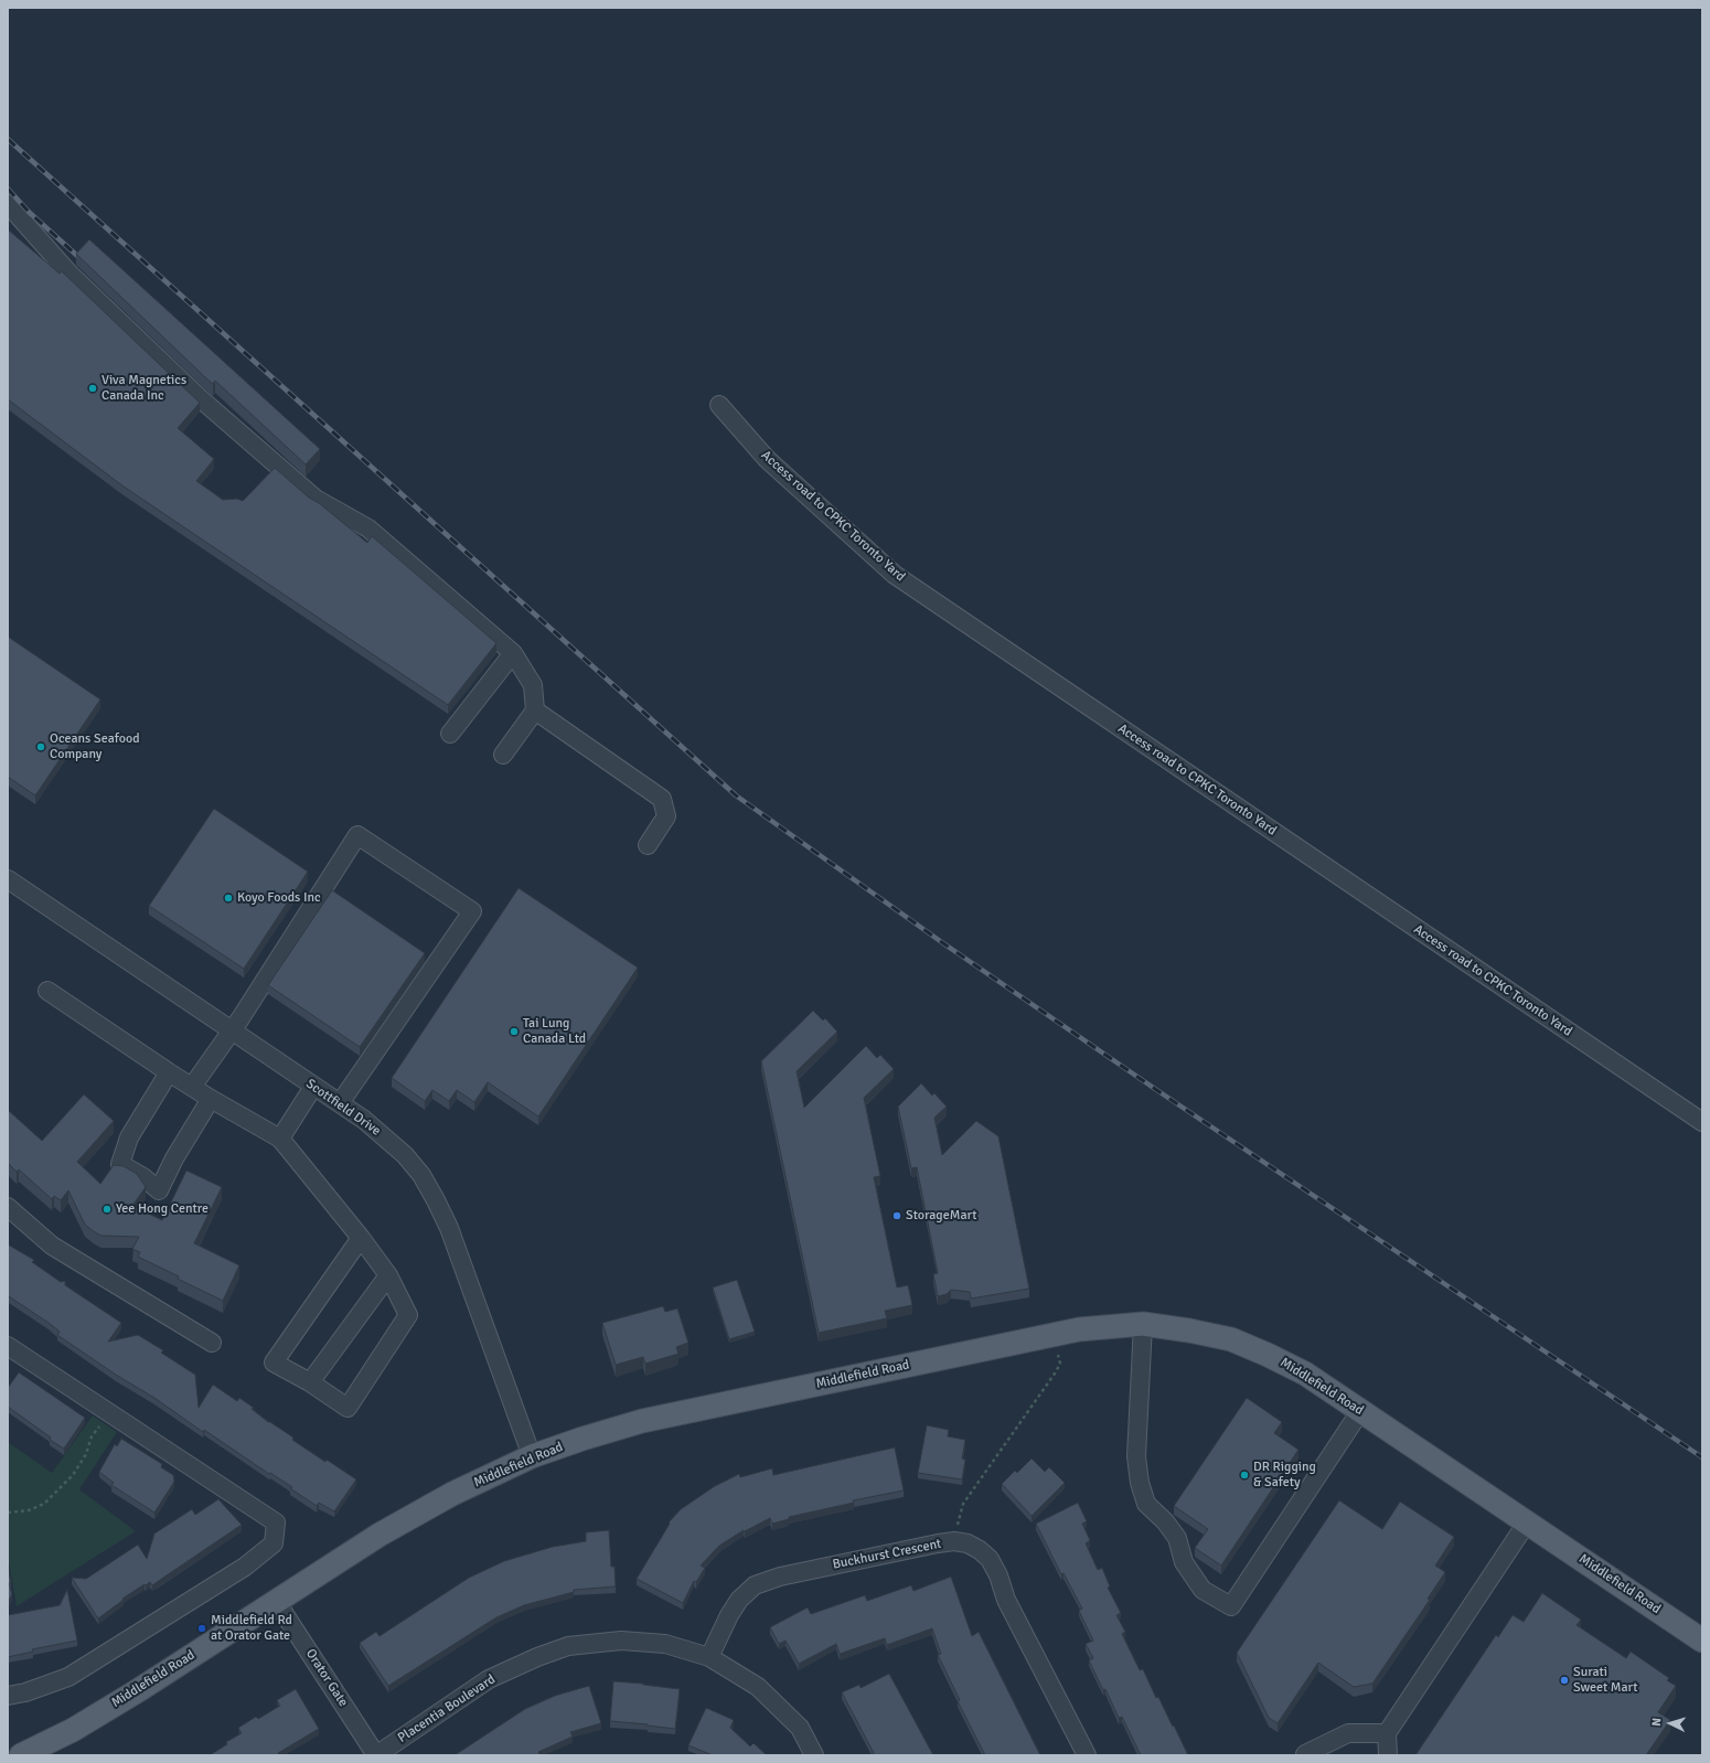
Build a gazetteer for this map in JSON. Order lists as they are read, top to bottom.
{
  "streets": {
    "main road": ["Middlefield Road"],
    "street": [
      "Access road to CPKC Toronto Yard",
      "Scottfield Drive",
      "Buckhurst Crescent",
      "Orator Gate",
      "Placentia Boulevard"
    ]
  },
  "crossings": [
    ["Scottfield Drive", "Middlefield Road"],
    ["Middlefield Road", "Orator Gate"],
    ["Buckhurst Crescent", "Placentia Boulevard"],
    ["Orator Gate", "Placentia Boulevard"]
  ],
  "places": [
    "Viva Magnetics Canada Inc",
    "Oceans Seafood Company",
    "Koyo Foods Inc",
    "Tai Lung Canada Ltd",
    "Yee Hong Centre",
    "StorageMart",
    "DR Rigging & Safety",
    "Middlefield Rd at Orator Gate",
    "Surati Sweet Mart"
  ],
  "north": "left"
}
